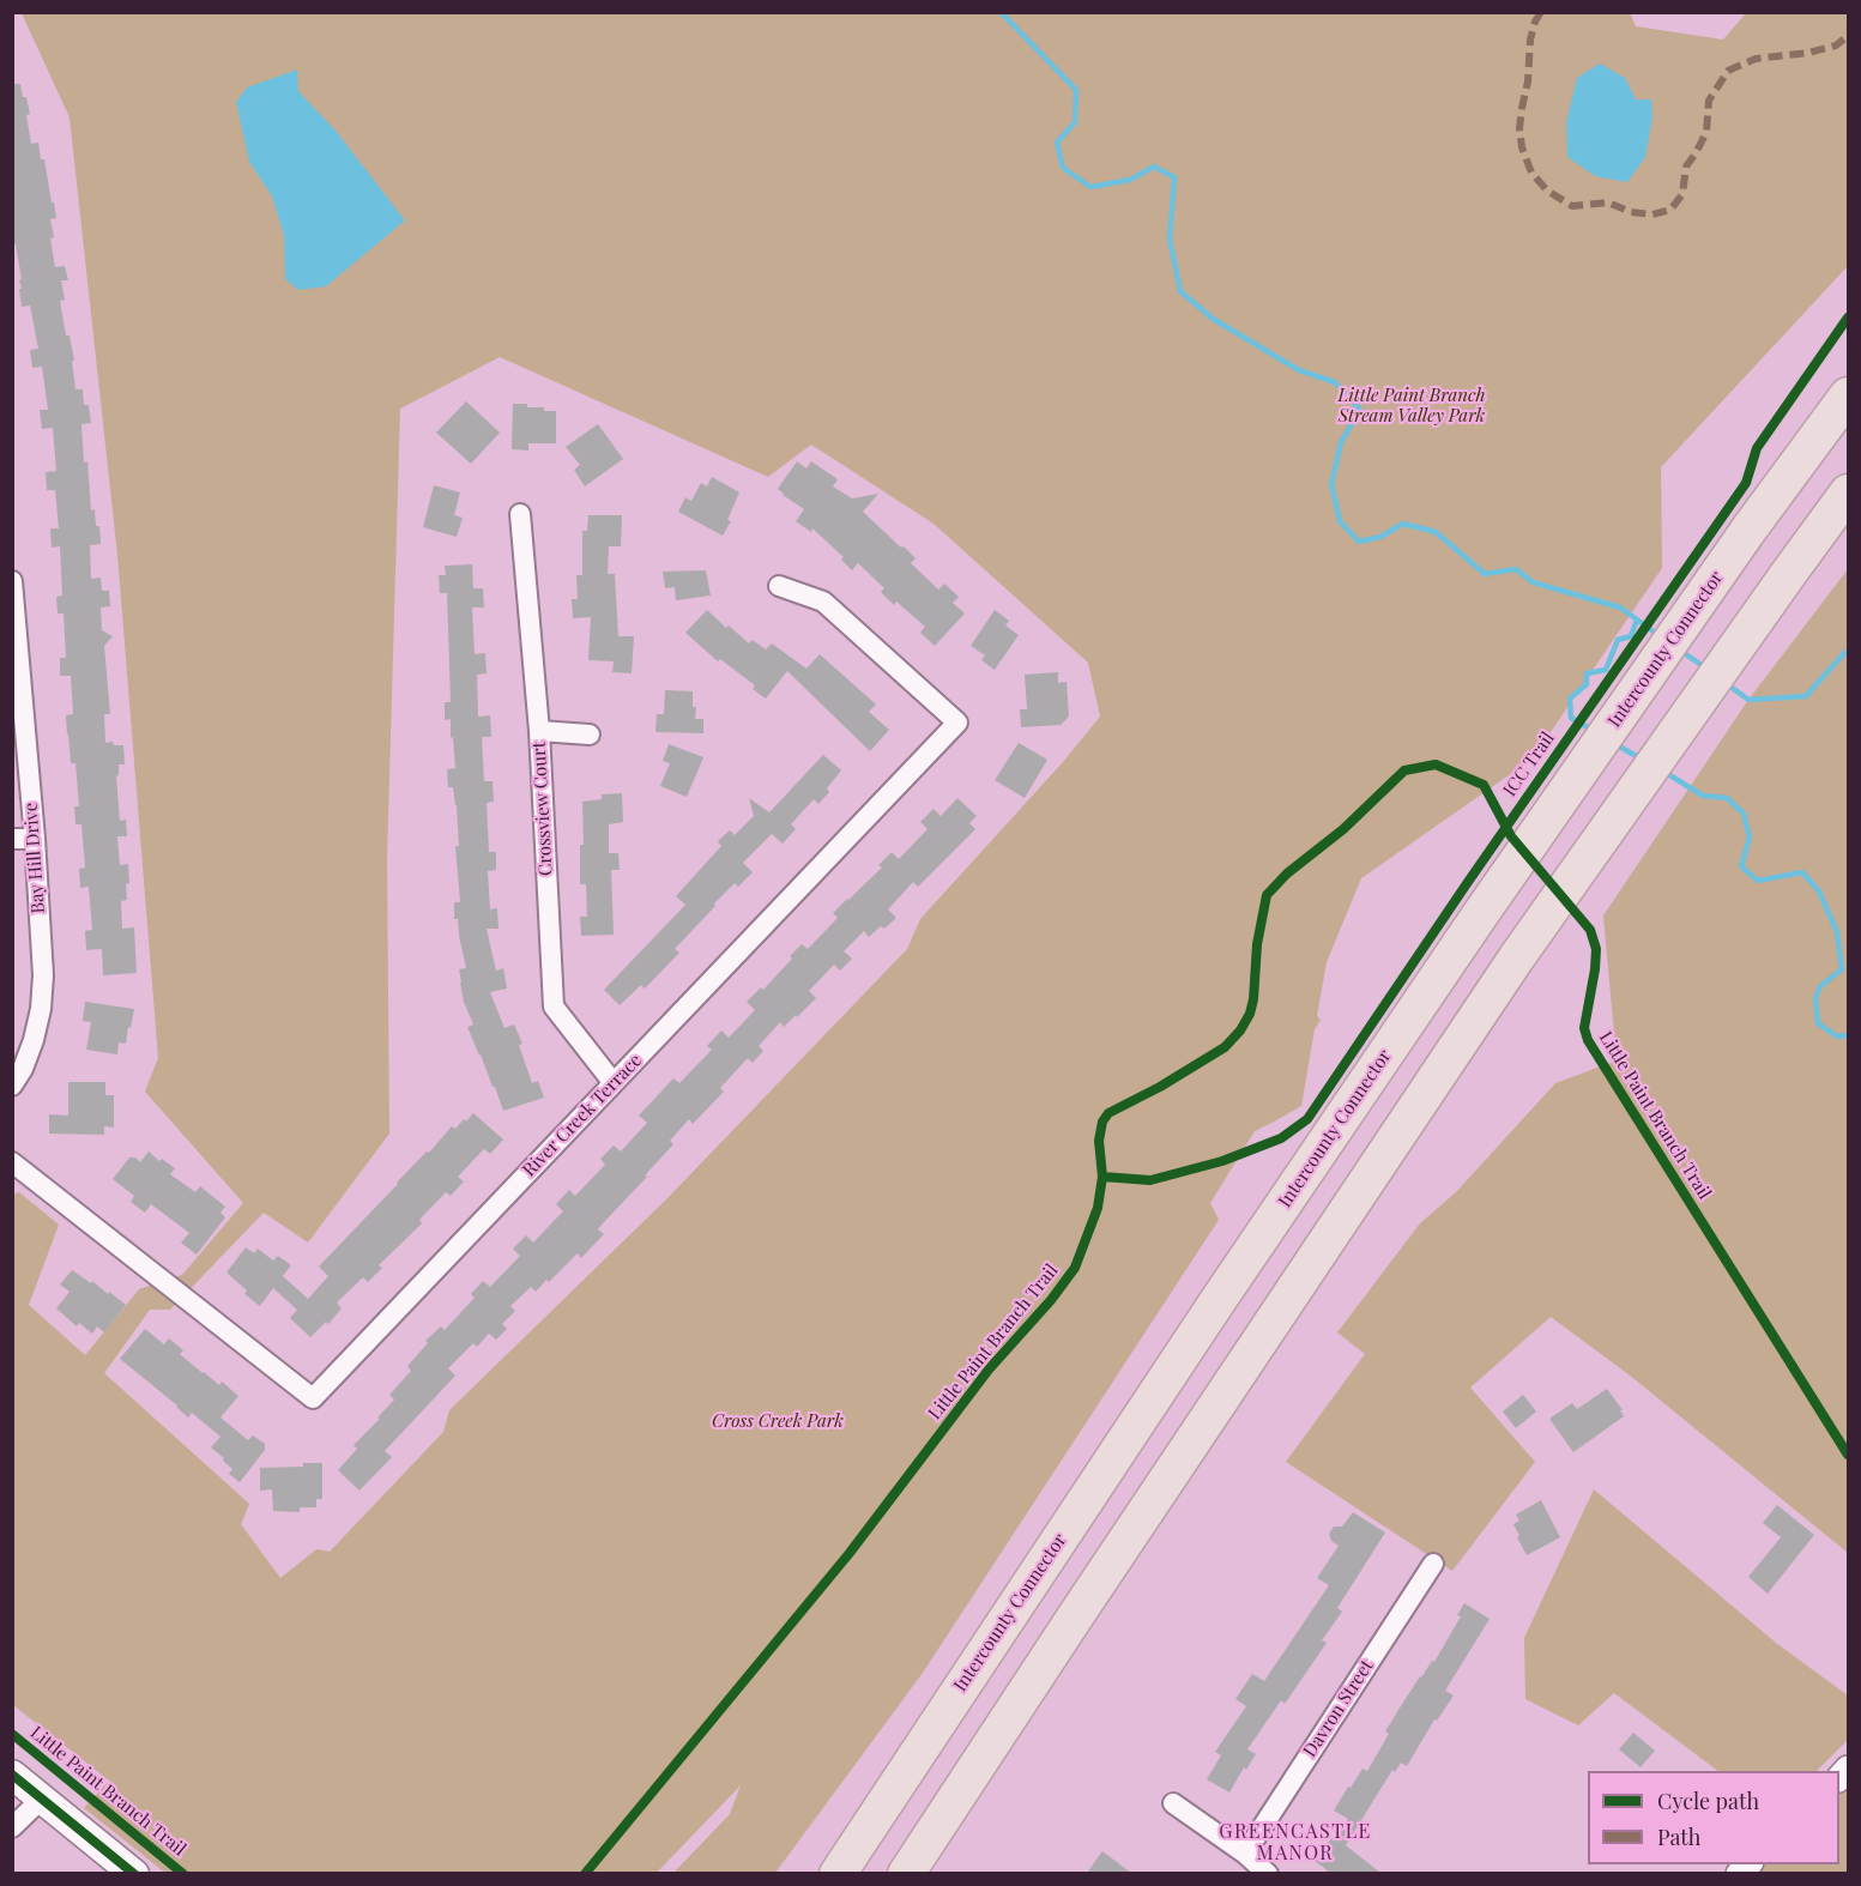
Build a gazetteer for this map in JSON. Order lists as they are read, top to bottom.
{
  "streets": {
    "highway": ["Intercounty Connector"],
    "street": [
      "Crossview Court",
      "Bay Hill Drive",
      "River Creek Terrace",
      "Davron Street"
    ],
    "cycle path": ["ICC Trail", "Little Paint Branch Trail"]
  },
  "crossings": [
    ["Crossview Court", "River Creek Terrace"]
  ],
  "districts": ["GREENCASTLE MANOR"],
  "parks": ["Little Paint Branch Stream Valley Park", "Cross Creek Park"],
  "legend": ["Cycle path", "Path"]
}
